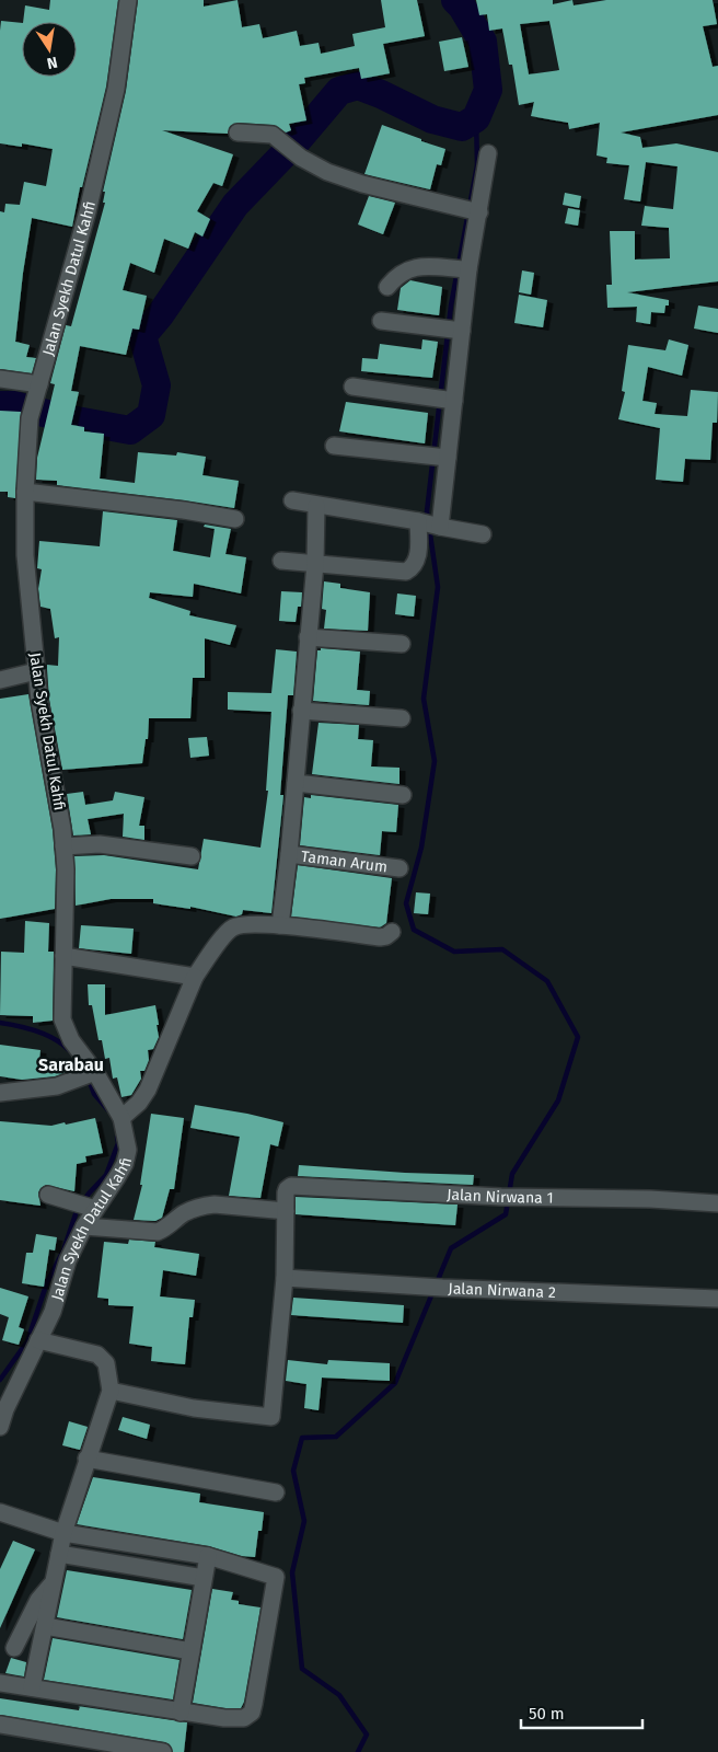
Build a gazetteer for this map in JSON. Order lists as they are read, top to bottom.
{
  "streets": {
    "street": [
      "Jalan Syekh Datul Kahfi",
      "Taman Arum",
      "Jalan Nirwana 1",
      "Jalan Nirwana 2"
    ]
  },
  "districts": ["Sarabau"],
  "scale_bar": "50 m",
  "north": "bottom"
}
